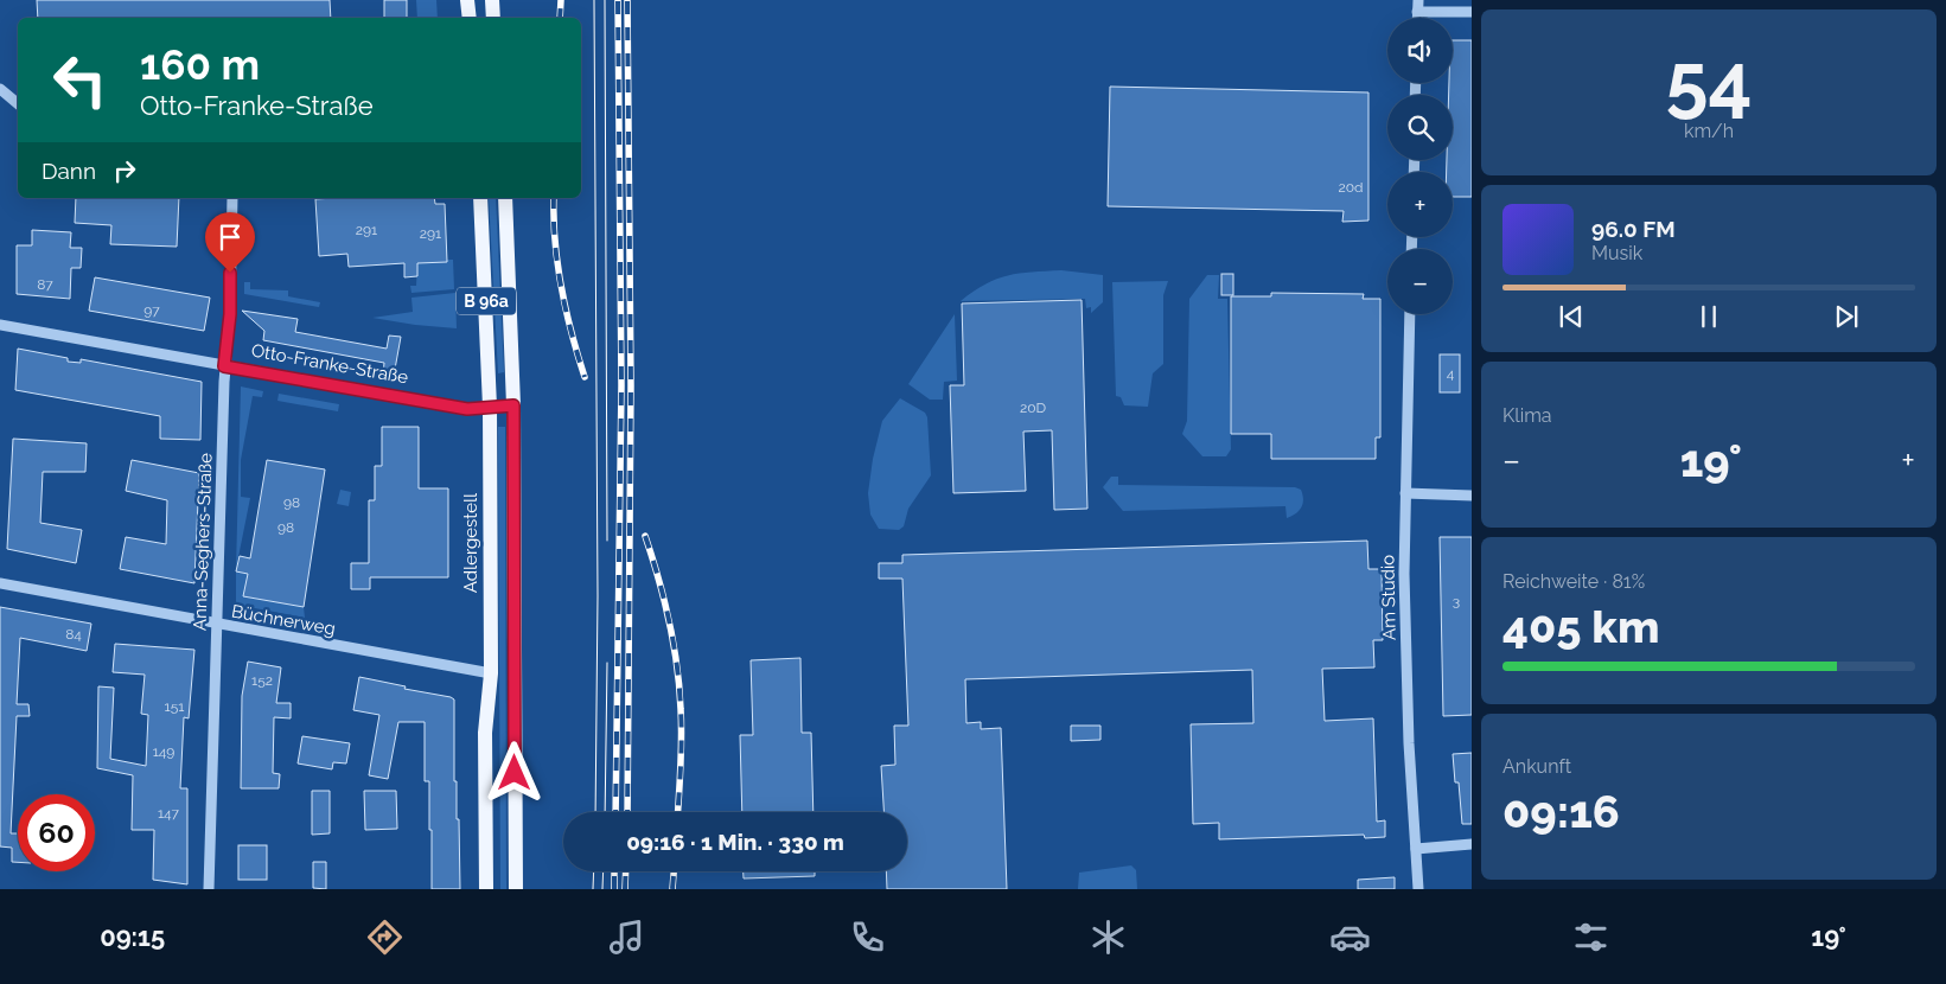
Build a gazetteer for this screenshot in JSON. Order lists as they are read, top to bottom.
{
  "streets": {
    "main road": ["B 96a", "Otto-Franke-Straße", "Adlergestell"],
    "street": ["Anna-Seghers-Straße", "Am Studio", "Büchnerweg"]
  },
  "crossings": [
    ["B 96a", "Otto-Franke-Straße"],
    ["Otto-Franke-Straße", "Anna-Seghers-Straße"],
    ["Otto-Franke-Straße", "Adlergestell"],
    ["Anna-Seghers-Straße", "Büchnerweg"],
    ["Adlergestell", "Büchnerweg"]
  ],
  "house_numbers": [
    "20d",
    "291",
    "291",
    "87",
    "97",
    "4",
    "20D",
    "98",
    "98",
    "3",
    "84",
    "152",
    "151",
    "149",
    "147"
  ],
  "page": {
    "tile": [
      ["54", "km/h"],
      "Klima",
      ["Reichweite · 81%", "405 km"],
      ["Ankunft", "09:16"]
    ],
    "map_buttons": ["+", "−"],
    "turn": ["160 m", "Otto-Franke-Straße"],
    "then": "Dann",
    "song": ["96.0 FM", "Musik"],
    "heat": ["−", "19°", "+"],
    "limit": "60",
    "trip": "09:16 · 1 Min. · 330 m",
    "tabs": ["09:15", "19°"]
  }
}
